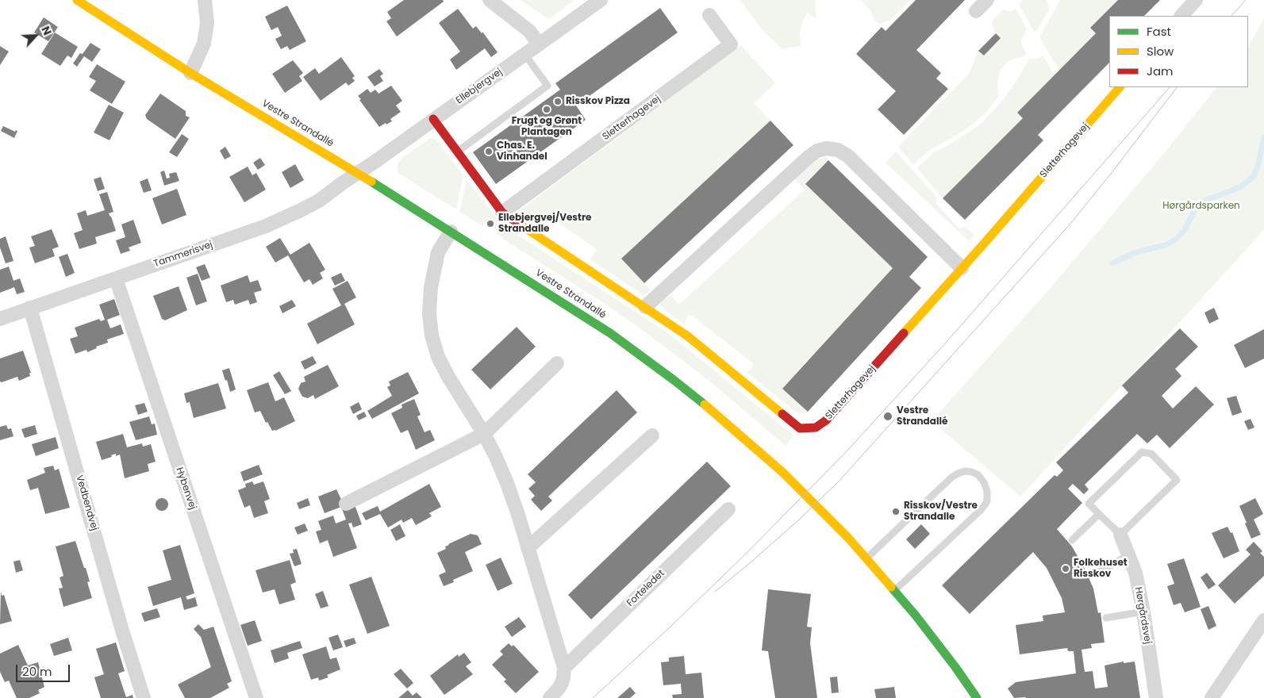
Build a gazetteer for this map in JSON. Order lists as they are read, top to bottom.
{
  "streets": {
    "street": [
      "Ellebjergvej",
      "Sletterhagevej",
      "Vestre Strandallé",
      "Tammerisvej",
      "Hybenvej",
      "Vedbendvej",
      "Forteledet",
      "Hørgårdsvej"
    ]
  },
  "crossings": [
    ["Ellebjergvej", "Sletterhagevej"],
    ["Ellebjergvej", "Vestre Strandallé"],
    ["Ellebjergvej", "Tammerisvej"],
    ["Vestre Strandallé", "Tammerisvej"],
    ["Tammerisvej", "Hybenvej"],
    ["Tammerisvej", "Vedbendvej"]
  ],
  "parks": ["Hørgårdsparken"],
  "places": [
    "Risskov Pizza",
    "Frugt og Grønt Plantagen",
    "Chas. E. Vinhandel",
    "Ellebjergvej/Vestre Strandalle",
    "Vestre Strandallé",
    "Risskov/Vestre Strandalle",
    "Folkehuset Risskov"
  ],
  "legend": ["Fast", "Slow", "Jam"],
  "scale_bar": "20 m",
  "north": "top right"
}
